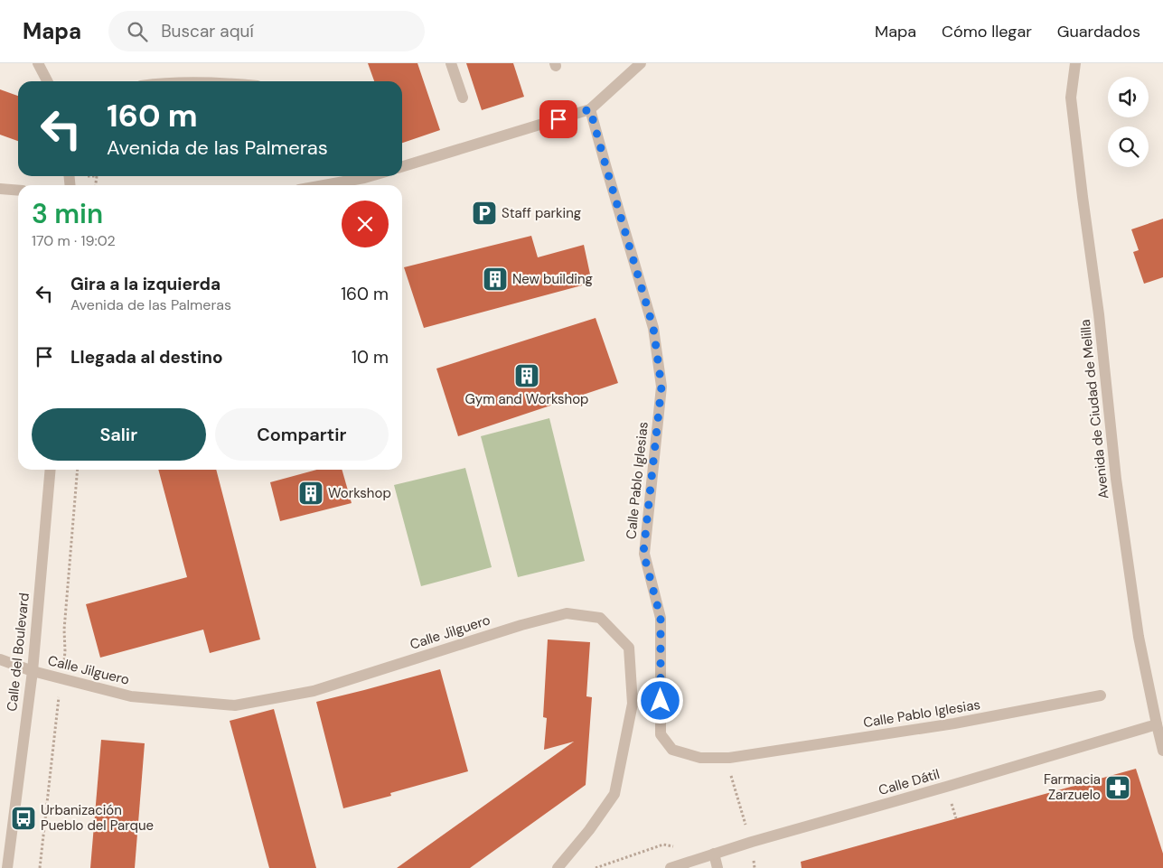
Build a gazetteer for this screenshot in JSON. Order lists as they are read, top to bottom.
{
  "streets": {
    "street": [
      "Avenida de Ciudad de Melilla",
      "Calle Pablo Iglesias",
      "Calle Jilguero",
      "Calle del Boulevard",
      "Calle Dátil"
    ]
  },
  "crossings": [
    ["Avenida de Ciudad de Melilla", "Calle Dátil"],
    ["Calle Jilguero", "Calle del Boulevard"]
  ],
  "places": {
    "parking": ["Staff parking"],
    "building": ["New building", "Gym and Workshop", "Workshop"],
    "pharmacy": ["Farmacia Zarzuelo"],
    "bus stop": ["Urbanización Pueblo del Parque"]
  },
  "page": {
    "header": "Mapa",
    "search": "Buscar aquí",
    "nav": ["Mapa", "Cómo llegar", "Guardados"],
    "turn": ["160 m", "Avenida de las Palmeras"],
    "heading": ["3 min", "170 m · 19:02"],
    "list": [
      {
        "name": "Gira a la izquierda",
        "note": "Avenida de las Palmeras",
        "value": "160 m"
      },
      {
        "name": "Llegada al destino",
        "value": "10 m"
      }
    ],
    "buttons": ["Salir", "Compartir"]
  }
}
